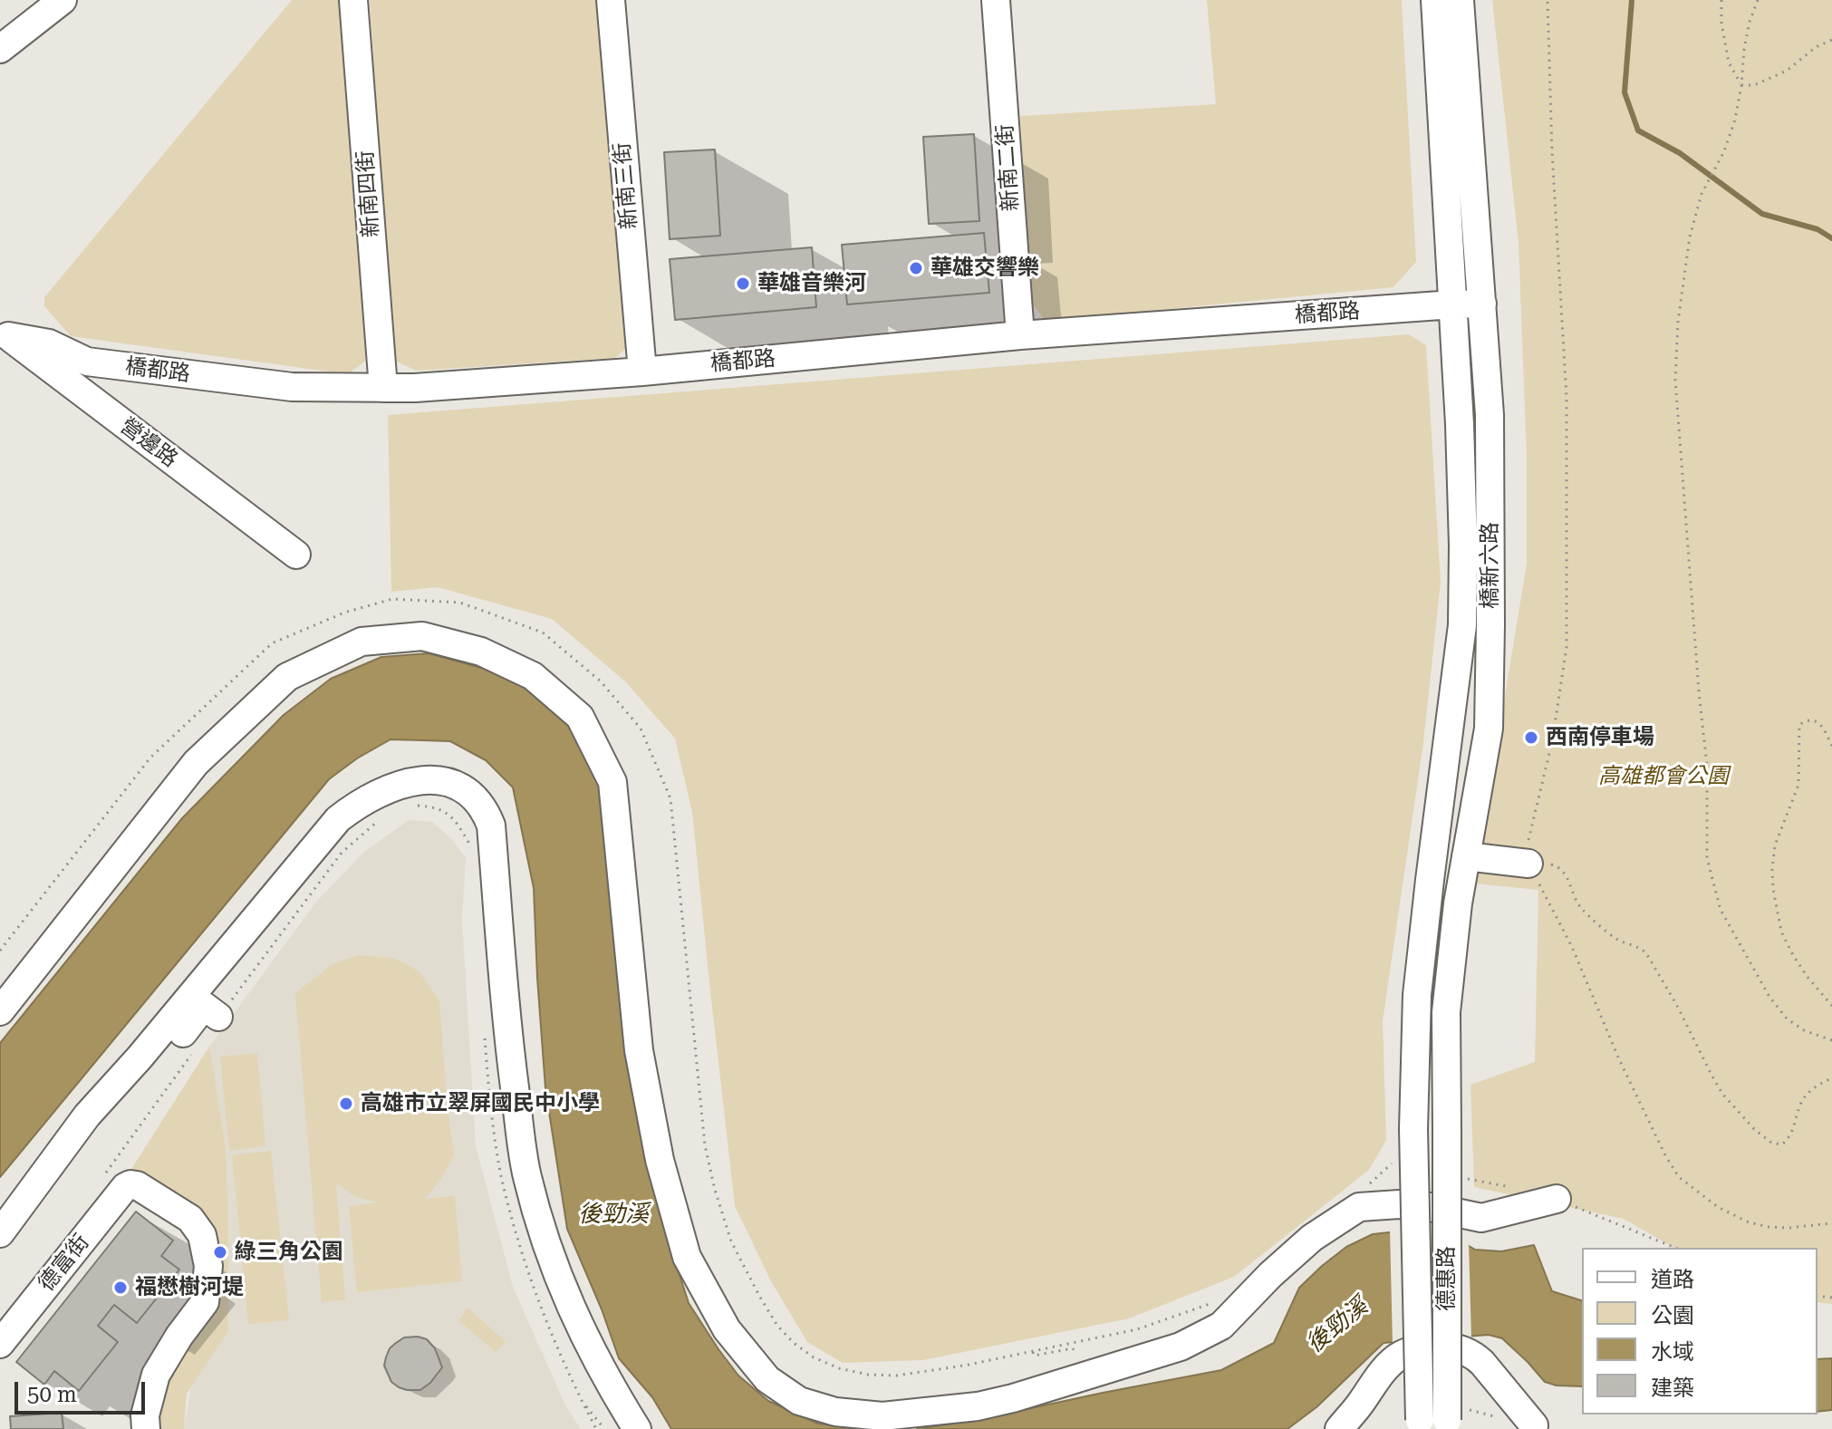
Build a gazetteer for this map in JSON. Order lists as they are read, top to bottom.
{
  "streets": {
    "street": [
      "新南二街",
      "新南三街",
      "新南四街",
      "橋都路",
      "營邊路",
      "橋新六路",
      "德富街",
      "德惠路"
    ]
  },
  "crossings": [
    ["新南二街", "橋都路"],
    ["新南三街", "橋都路"],
    ["新南四街", "橋都路"],
    ["橋都路", "營邊路"],
    ["橋都路", "橋新六路"],
    ["橋新六路", "德惠路"]
  ],
  "water": ["後勁溪"],
  "parks": ["高雄都會公園"],
  "places": [
    "華雄交響樂",
    "華雄音樂河",
    "西南停車場",
    "高雄市立翠屏國民中小學",
    "綠三角公園",
    "福懋樹河堤"
  ],
  "legend": [
    "道路",
    "公園",
    "水域",
    "建築"
  ],
  "scale_bar": "50 m"
}
